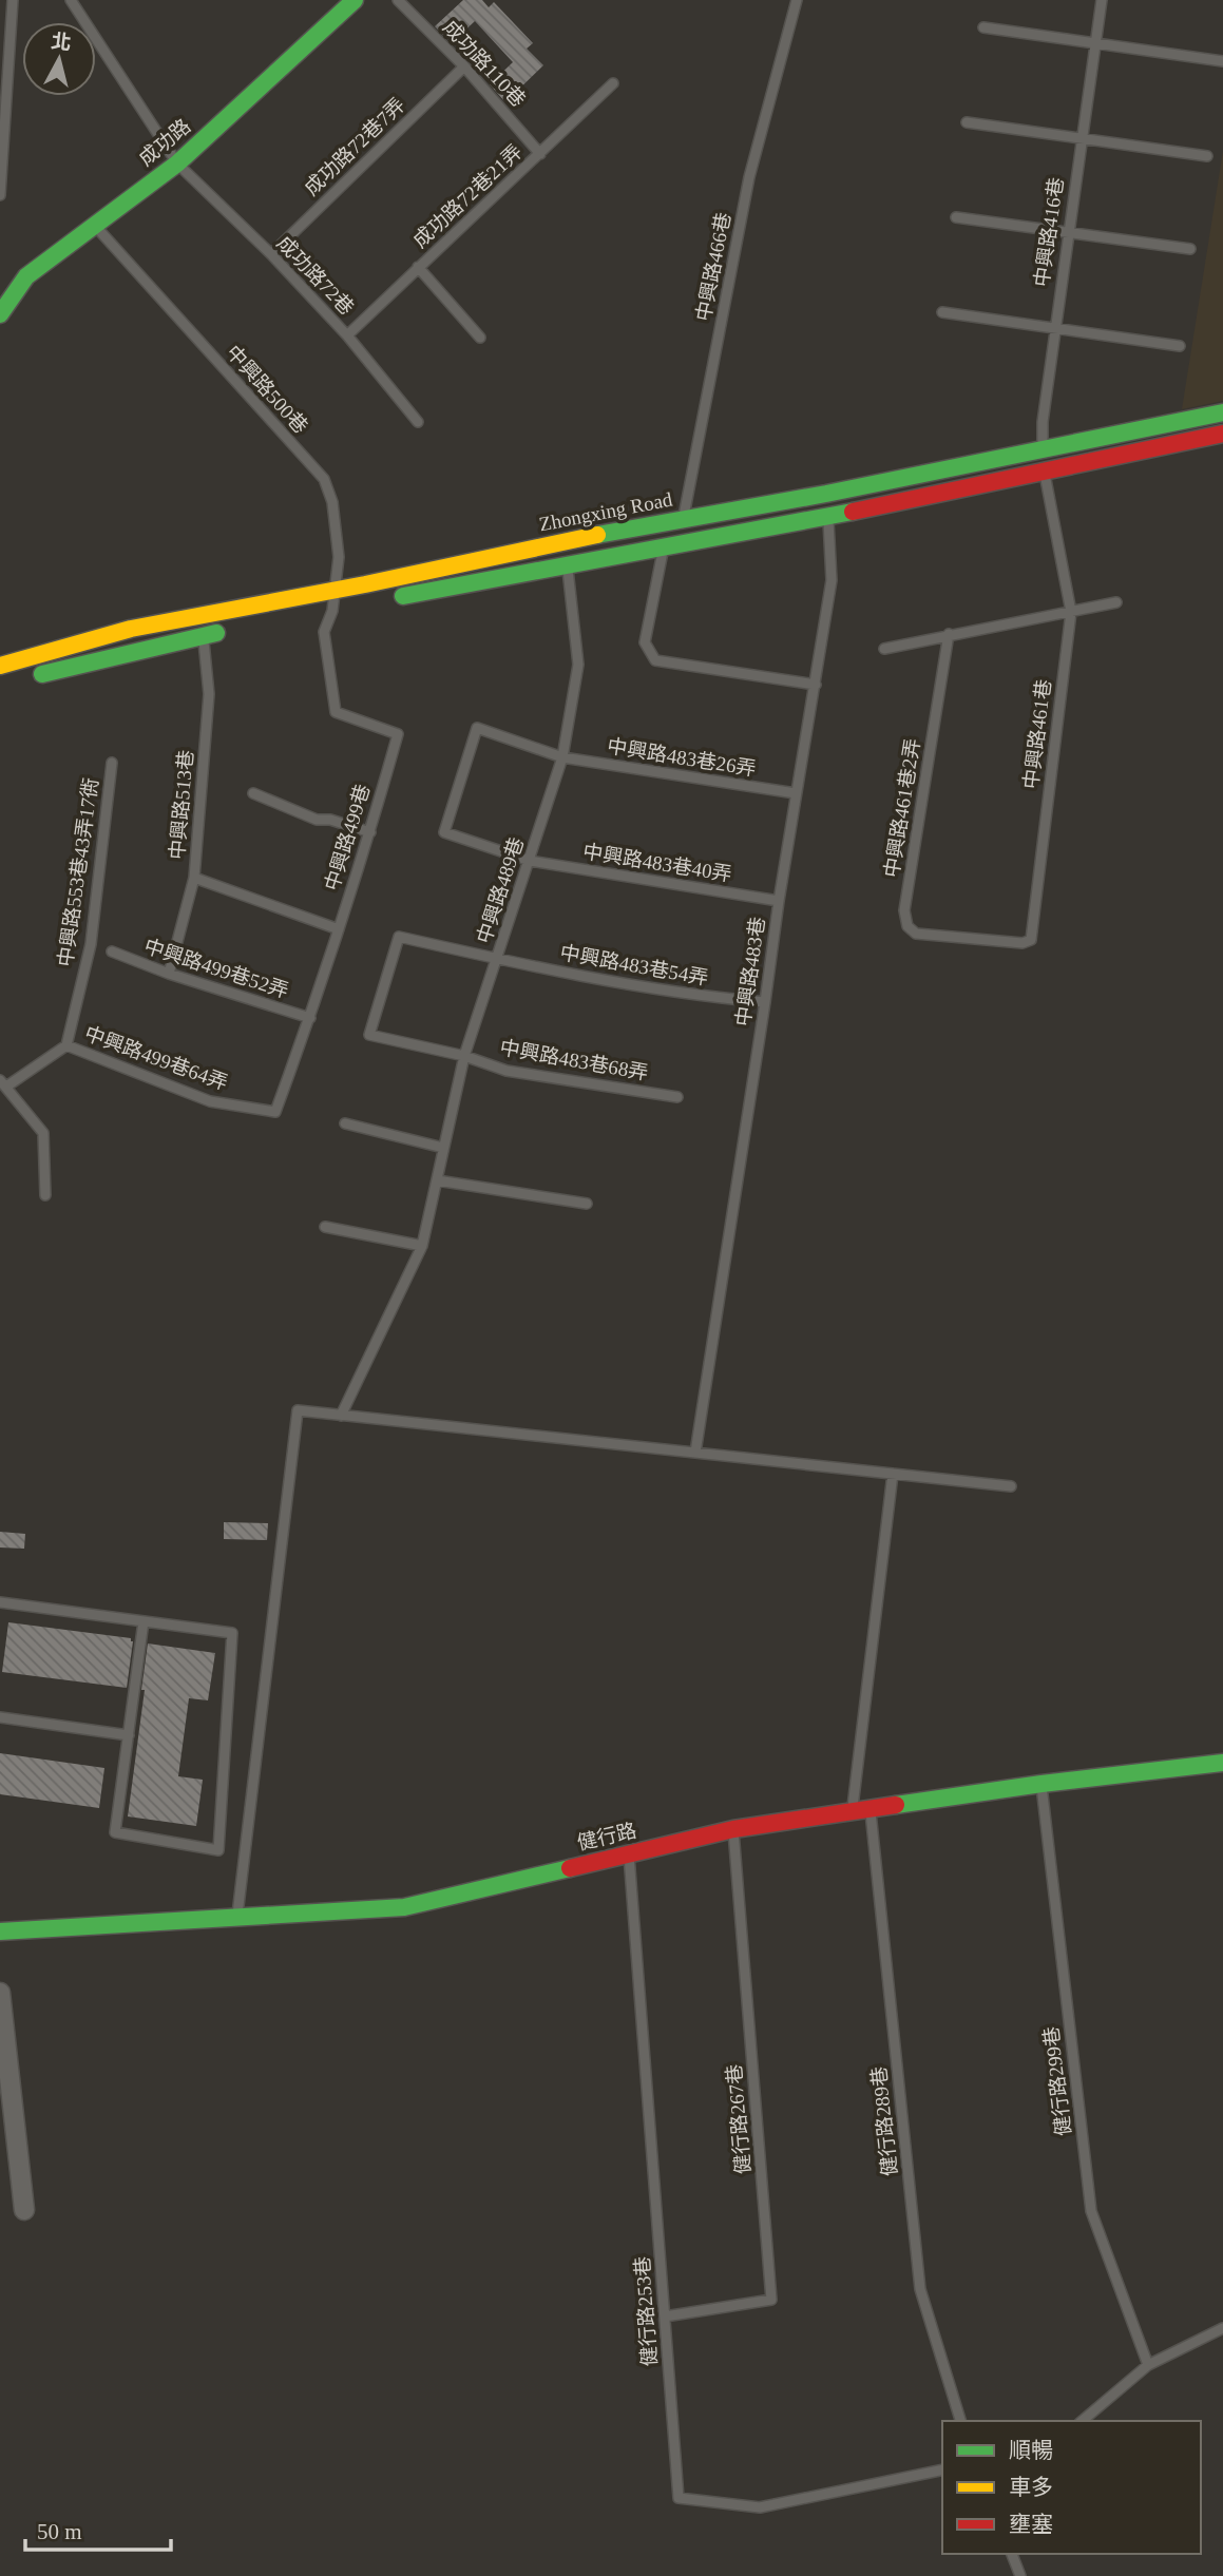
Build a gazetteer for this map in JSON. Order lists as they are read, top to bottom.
{
  "streets": {
    "main road": ["成功路", "Zhongxing Road", "健行路"],
    "lane": [
      "成功路110巷",
      "成功路72巷7弄",
      "成功路72巷21弄",
      "中興路416巷",
      "中興路466巷",
      "成功路72巷",
      "中興路500巷",
      "中興路461巷",
      "中興路483巷26弄",
      "中興路513巷",
      "中興路461巷2弄",
      "中興路499巷",
      "中興路483巷40弄",
      "中興路553巷43弄17衖",
      "中興路489巷",
      "中興路483巷54弄",
      "中興路499巷52弄",
      "中興路483巷",
      "中興路499巷64弄",
      "中興路483巷68弄",
      "健行路299巷",
      "健行路267巷",
      "健行路289巷",
      "健行路253巷"
    ]
  },
  "crossings": [
    ["成功路110巷", "成功路72巷7弄"],
    ["成功路110巷", "成功路72巷21弄"],
    ["成功路", "成功路72巷"],
    ["成功路", "中興路500巷"],
    ["成功路72巷7弄", "成功路72巷"],
    ["成功路72巷21弄", "成功路72巷"],
    ["中興路416巷", "Zhongxing Road"],
    ["中興路416巷", "中興路461巷"],
    ["中興路466巷", "Zhongxing Road"],
    ["中興路500巷", "Zhongxing Road"],
    ["中興路500巷", "中興路499巷"],
    ["Zhongxing Road", "中興路489巷"],
    ["Zhongxing Road", "中興路483巷"],
    ["中興路461巷", "中興路461巷2弄"],
    ["中興路483巷26弄", "中興路483巷40弄"],
    ["中興路483巷26弄", "中興路489巷"],
    ["中興路483巷26弄", "中興路483巷"],
    ["中興路513巷", "中興路499巷52弄"],
    ["中興路499巷", "中興路499巷52弄"],
    ["中興路499巷", "中興路499巷64弄"],
    ["中興路483巷40弄", "中興路489巷"],
    ["中興路483巷40弄", "中興路483巷"],
    ["中興路553巷43弄17衖", "中興路499巷64弄"],
    ["中興路489巷", "中興路483巷54弄"],
    ["中興路489巷", "中興路483巷68弄"],
    ["中興路483巷54弄", "中興路483巷"],
    ["中興路483巷54弄", "中興路483巷68弄"],
    ["健行路", "健行路299巷"],
    ["健行路", "健行路267巷"],
    ["健行路", "健行路289巷"],
    ["健行路", "健行路253巷"],
    ["健行路267巷", "健行路253巷"]
  ],
  "legend": ["順暢", "車多", "壅塞"],
  "scale_bar": "50 m",
  "north": "top"
}
